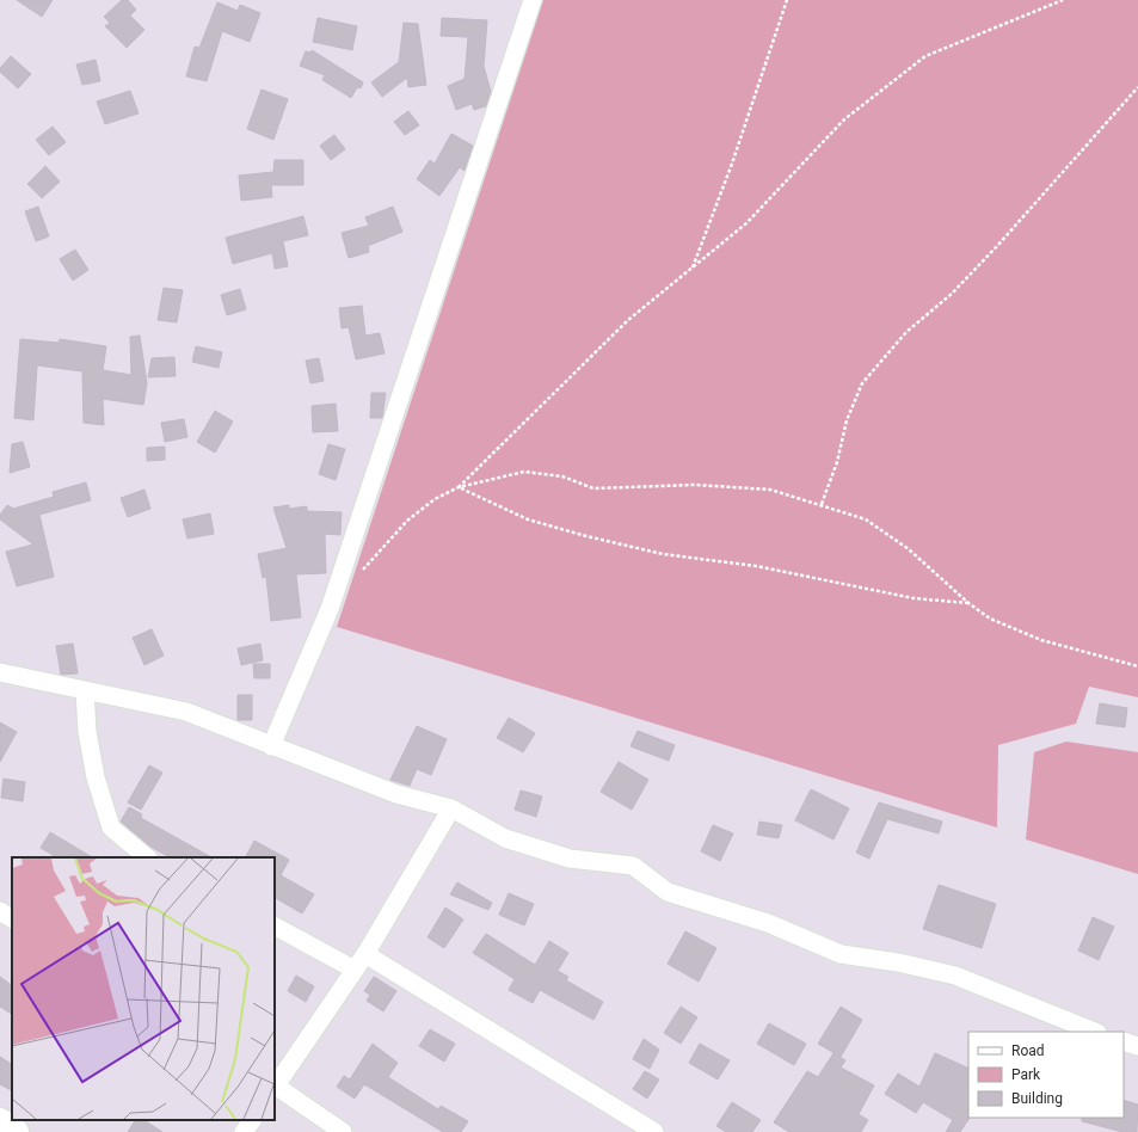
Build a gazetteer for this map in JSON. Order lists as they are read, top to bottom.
{
  "legend": ["Road", "Park", "Building"]
}
